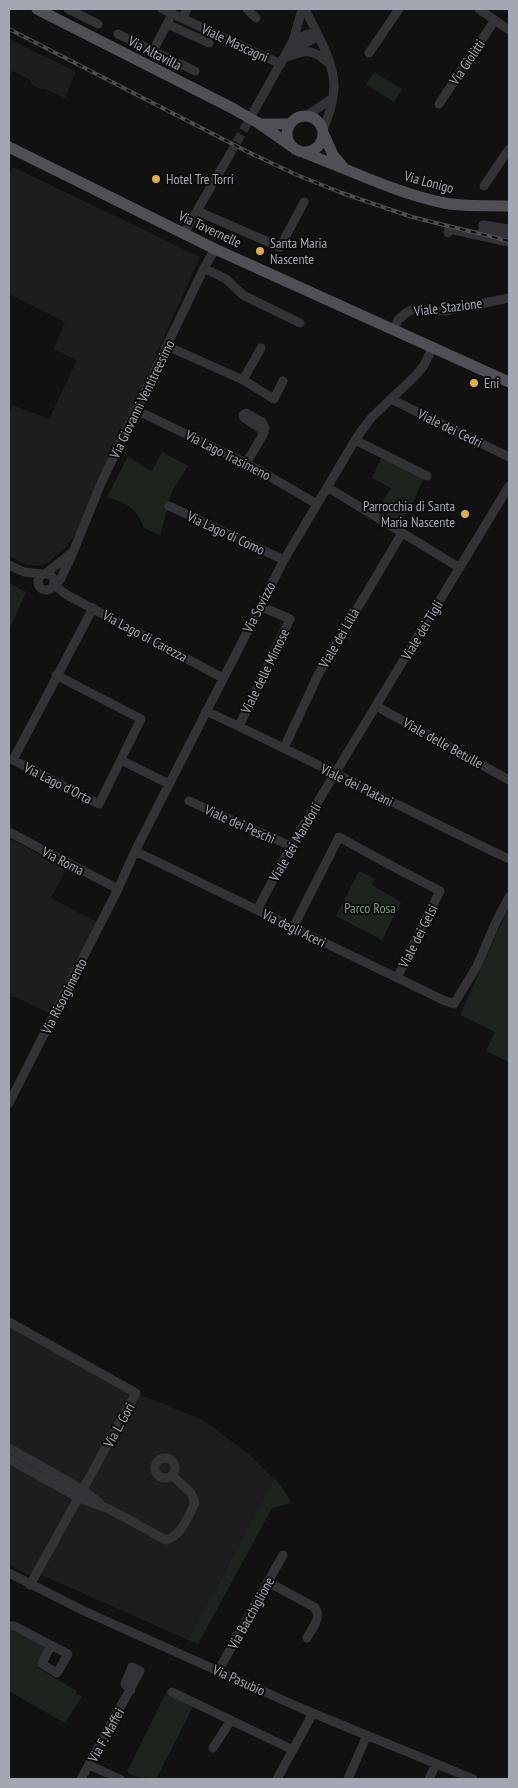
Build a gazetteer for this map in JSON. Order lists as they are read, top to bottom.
{
  "streets": {
    "main road": ["Via Altavilla", "Via Lonigo", "Via Tavernelle"],
    "street": [
      "Viale Mascagni",
      "Via Giolitti",
      "Viale Stazione",
      "Via Giovanni Ventitreesimo",
      "Viale dei Cedri",
      "Via Lago Trasimeno",
      "Via Lago di Como",
      "Via Sovizzo",
      "Viale dei Tigli",
      "Via Lago di Carezza",
      "Viale dei Lillà",
      "Viale delle Mimose",
      "Viale delle Betulle",
      "Via Lago d'Orta",
      "Viale dei Platani",
      "Viale dei Peschi",
      "Viale dei Mandorli",
      "Via Roma",
      "Via degli Aceri",
      "Viale dei Gelsi",
      "Via Risorgimento",
      "Via L. Gori",
      "Via Bacchiglione",
      "Via Pasubio",
      "Via F. Maffei"
    ]
  },
  "crossings": [
    ["Via Altavilla", "Via Lonigo"],
    ["Via Tavernelle", "Viale Stazione"],
    ["Via Tavernelle", "Via Giovanni Ventitreesimo"],
    ["Via Tavernelle", "Via Sovizzo"],
    ["Via Giovanni Ventitreesimo", "Via Lago Trasimeno"],
    ["Via Giovanni Ventitreesimo", "Via Lago di Carezza"],
    ["Viale dei Cedri", "Via Sovizzo"],
    ["Via Lago Trasimeno", "Via Sovizzo"],
    ["Via Lago di Como", "Via Sovizzo"],
    ["Via Sovizzo", "Via Lago di Carezza"],
    ["Via Sovizzo", "Viale delle Mimose"],
    ["Via Sovizzo", "Viale dei Platani"],
    ["Via Sovizzo", "Via Roma"],
    ["Via Sovizzo", "Via degli Aceri"],
    ["Via Sovizzo", "Via Risorgimento"],
    ["Viale dei Tigli", "Viale delle Betulle"],
    ["Viale dei Tigli", "Viale dei Platani"],
    ["Viale dei Tigli", "Viale dei Mandorli"],
    ["Via Lago di Carezza", "Via Lago d'Orta"],
    ["Viale dei Lillà", "Viale dei Platani"],
    ["Viale delle Mimose", "Viale dei Platani"],
    ["Viale dei Platani", "Viale dei Mandorli"],
    ["Viale dei Peschi", "Viale dei Mandorli"],
    ["Viale dei Mandorli", "Via degli Aceri"],
    ["Via Roma", "Via Risorgimento"],
    ["Via degli Aceri", "Viale dei Gelsi"],
    ["Via L. Gori", "Via Pasubio"],
    ["Via Bacchiglione", "Via Pasubio"]
  ],
  "parks": ["Parco Rosa"],
  "places": [
    "Hotel Tre Torri",
    "Santa Maria Nascente",
    "Eni",
    "Parrocchia di Santa Maria Nascente"
  ]
}
